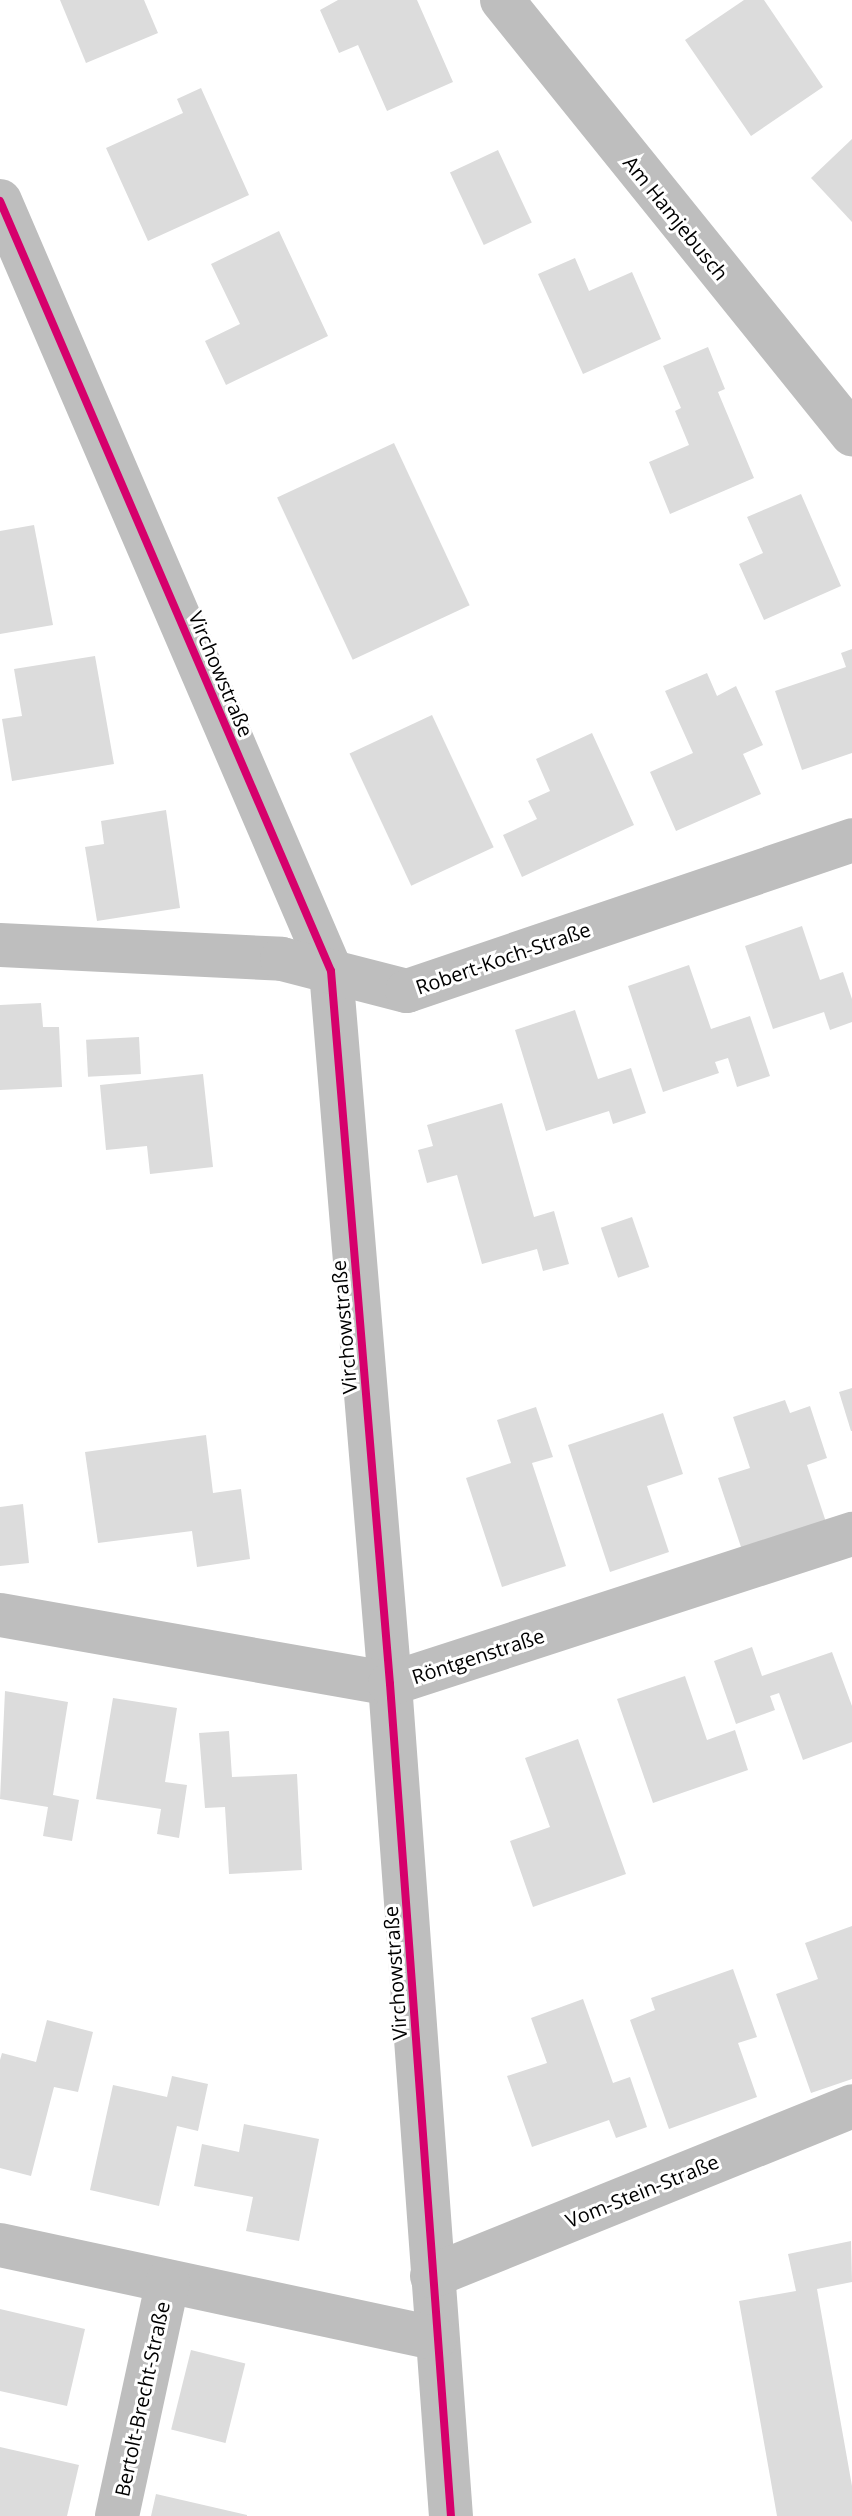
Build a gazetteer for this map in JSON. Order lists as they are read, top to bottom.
{
  "streets": {
    "street": [
      "Am Hamjebusch",
      "Virchowstraße",
      "Robert-Koch-Straße",
      "Röntgenstraße",
      "Vom-Stein-Straße",
      "Bertolt-Brecht-Straße"
    ]
  },
  "crossings": [
    ["Virchowstraße", "Robert-Koch-Straße"],
    ["Virchowstraße", "Röntgenstraße"],
    ["Virchowstraße", "Vom-Stein-Straße"]
  ]
}
